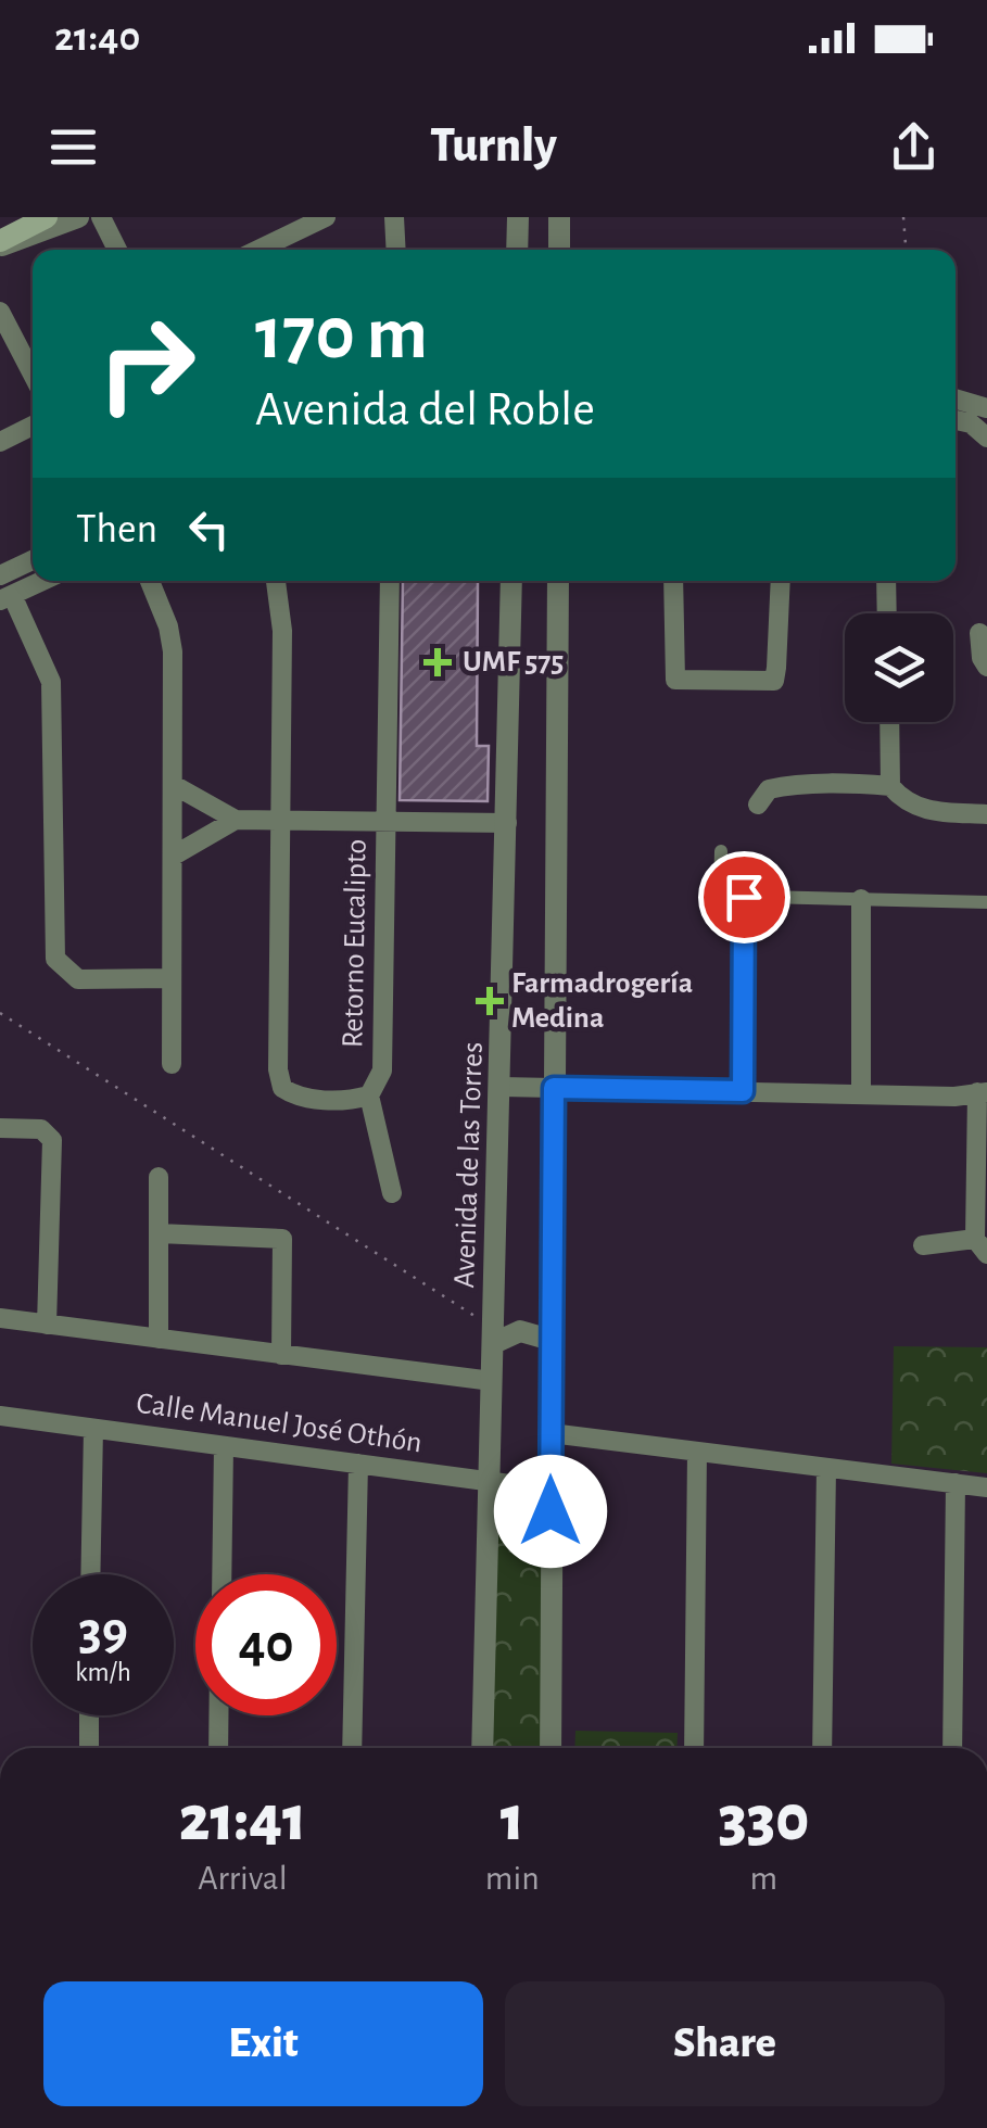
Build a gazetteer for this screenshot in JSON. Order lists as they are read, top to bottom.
{
  "streets": {
    "street": ["Retorno Eucalipto", "Avenida de las Torres", "Calle Manuel José Othón"]
  },
  "crossings": [
    ["Avenida de las Torres", "Calle Manuel José Othón"]
  ],
  "places": {
    "health": ["UMF 575", "Farmadrogería Medina"]
  },
  "page": {
    "status": "21:40",
    "header": "Turnly",
    "turn": ["170 m", "Avenida del Roble"],
    "then": "Then",
    "speed": "39 km/h",
    "limit": "40",
    "eta": [
      "21:41",
      "Arrival",
      "1",
      "min",
      "330",
      "m"
    ],
    "buttons": ["Exit", "Share"]
  }
}
